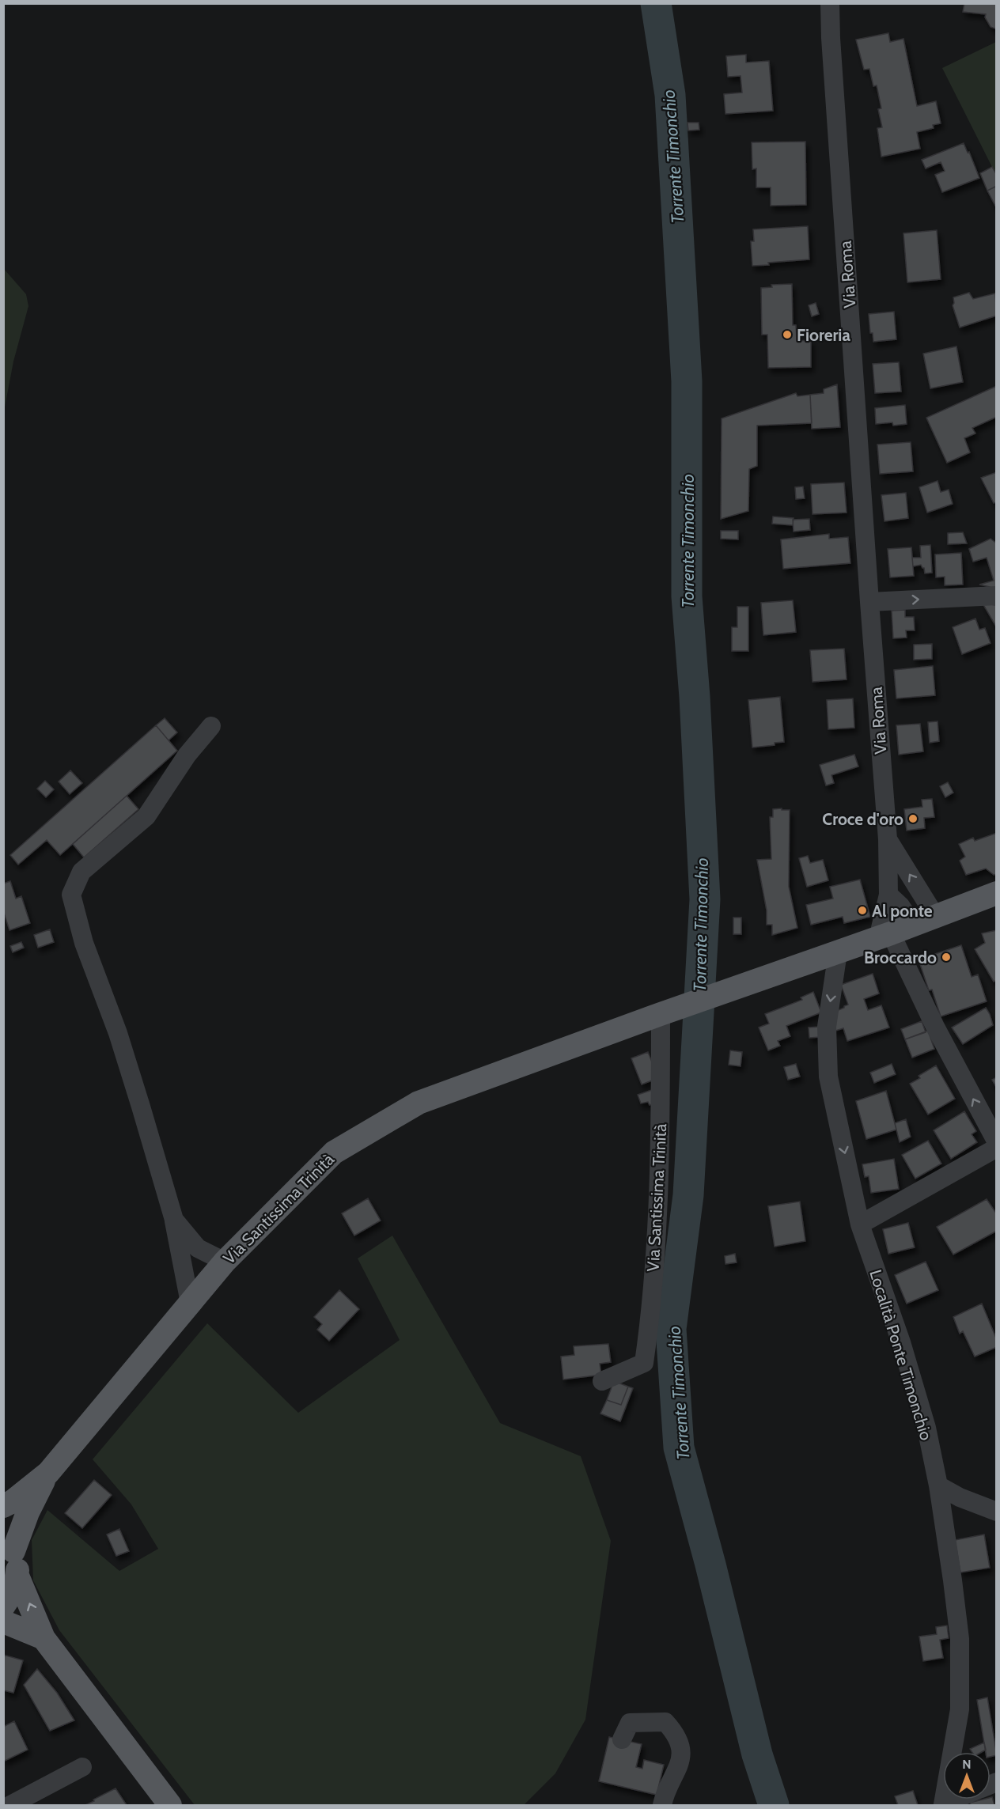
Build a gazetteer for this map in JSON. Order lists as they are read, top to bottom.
{
  "streets": {
    "main road": ["Via Santissima Trinità"],
    "street": ["Via Roma", "Località Ponte Timonchio"]
  },
  "crossings": [
    ["Via Roma", "Via Santissima Trinità"],
    ["Via Santissima Trinità", "Località Ponte Timonchio"]
  ],
  "water": ["Torrente Timonchio"],
  "places": [
    "Fioreria",
    "Croce d'oro",
    "Al ponte",
    "Broccardo"
  ],
  "north": "top"
}
